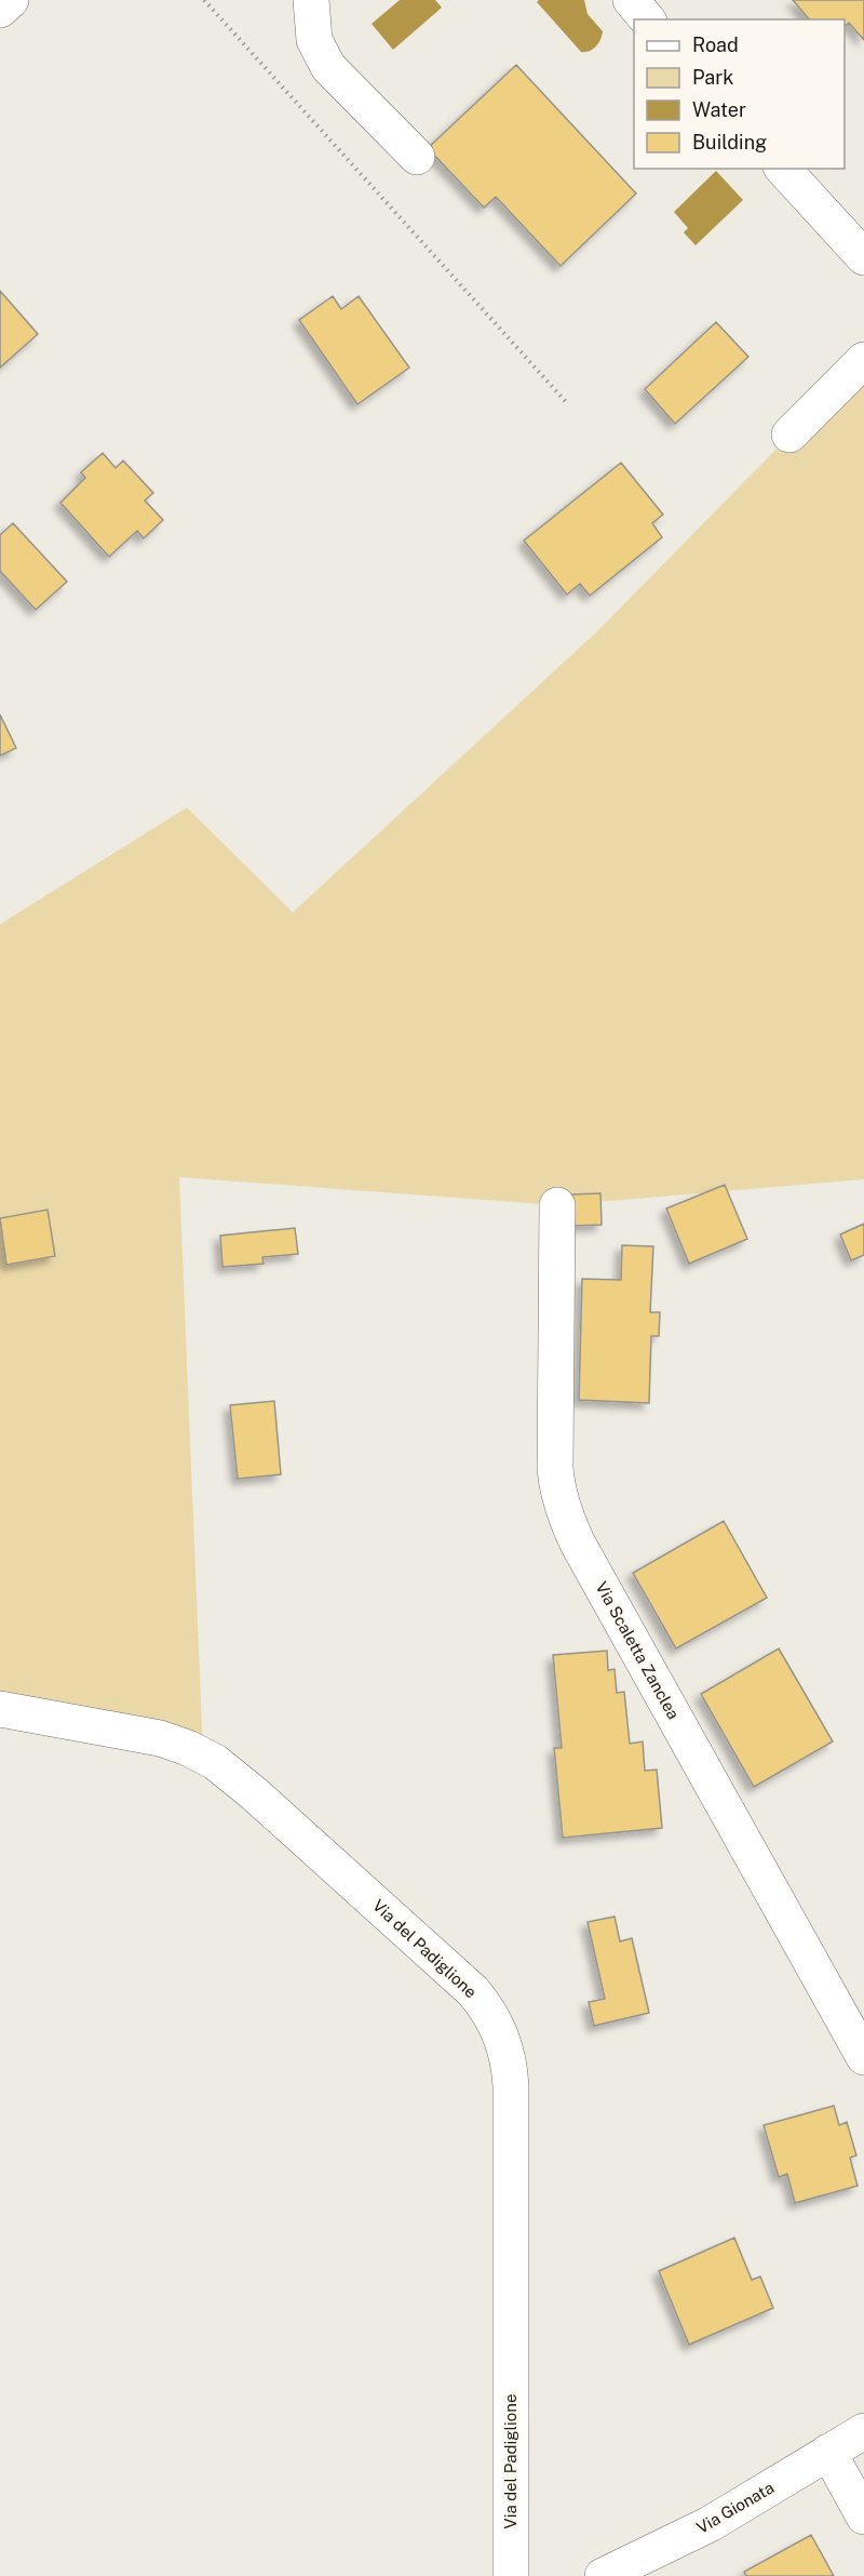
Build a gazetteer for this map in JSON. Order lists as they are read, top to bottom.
{
  "streets": {
    "street": ["Via Scaletta Zanclea", "Via del Padiglione", "Via Gionata"]
  },
  "legend": [
    "Road",
    "Park",
    "Water",
    "Building"
  ]
}
